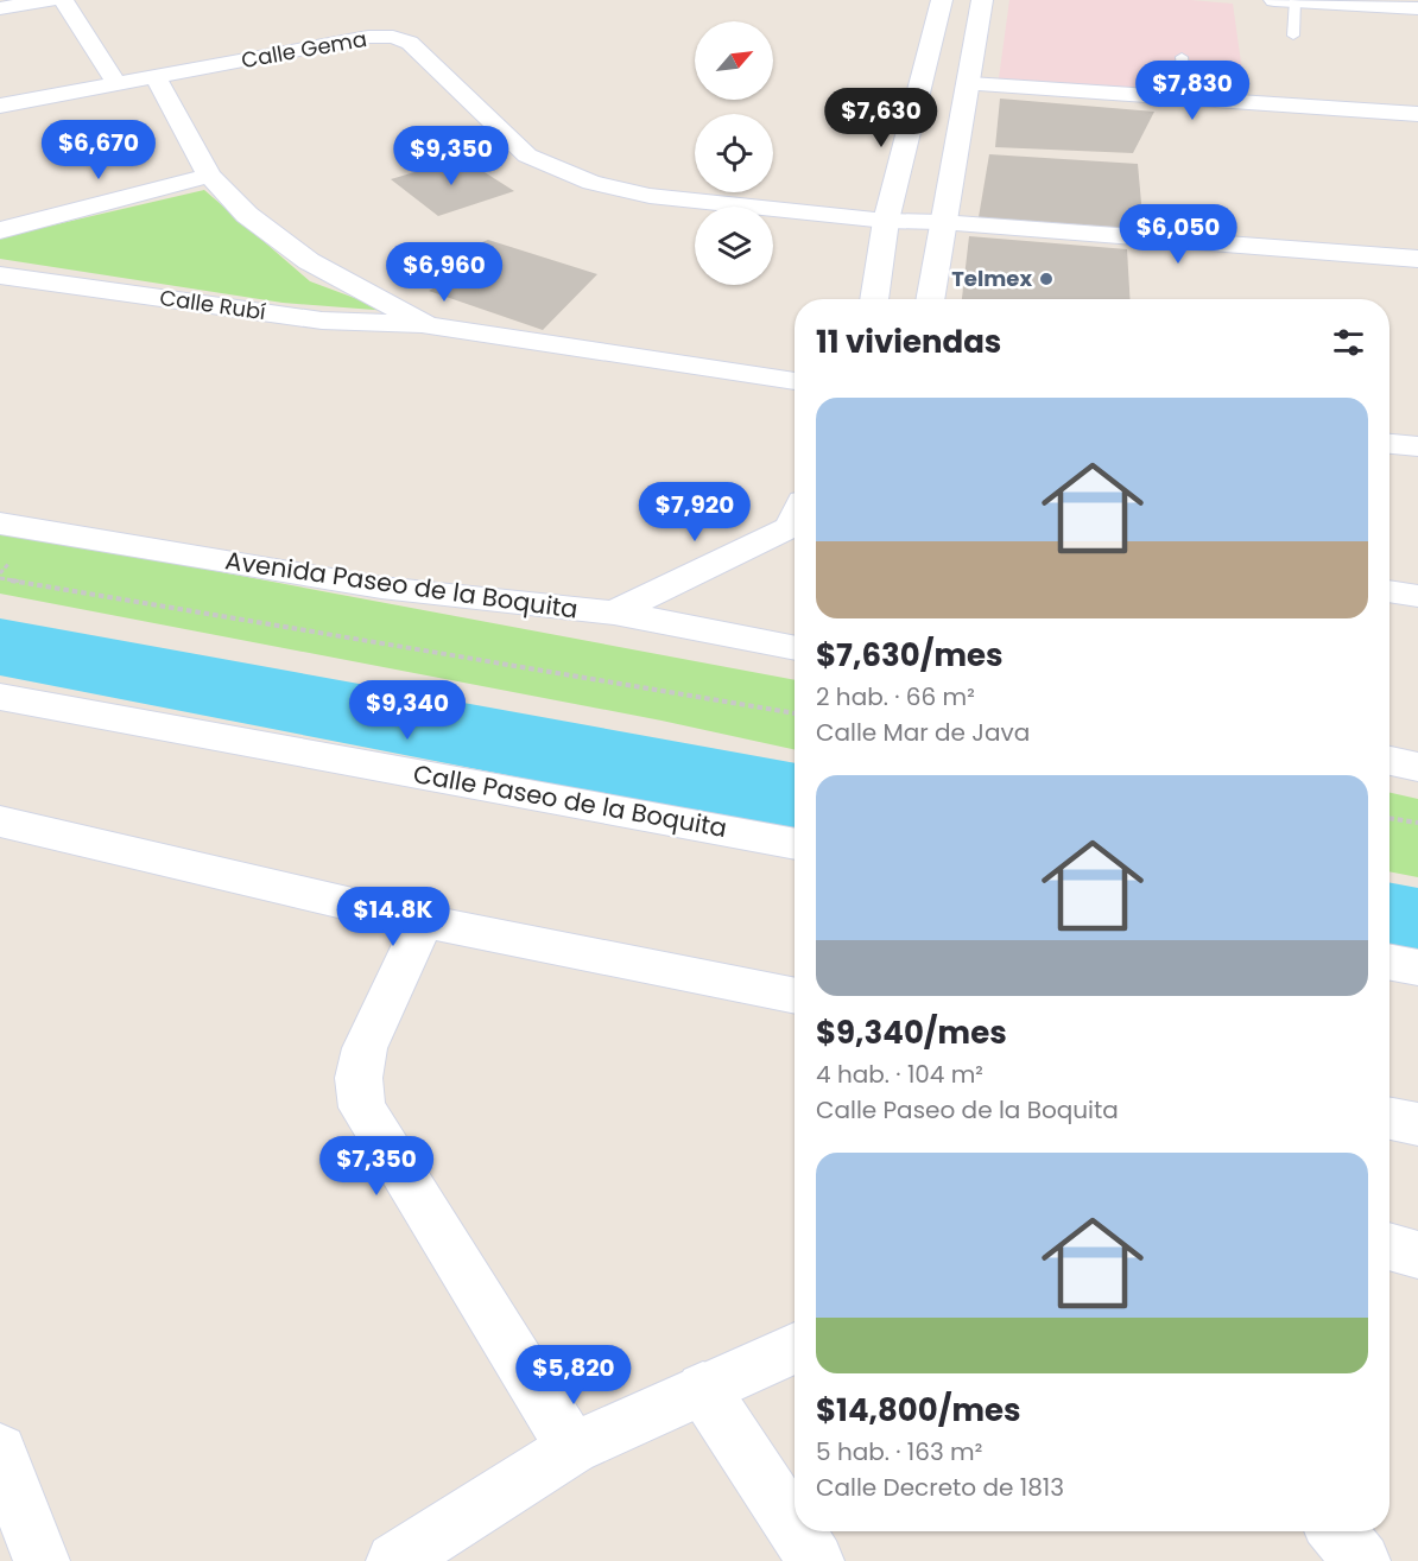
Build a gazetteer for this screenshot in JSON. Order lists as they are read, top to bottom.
{
  "streets": {
    "street": [
      "Calle Gema",
      "Calle Rubí",
      "Avenida Paseo de la Boquita",
      "Calle Paseo de la Boquita"
    ]
  },
  "crossings": [
    ["Calle Gema", "Calle Rubí"]
  ],
  "places": ["Telmex"],
  "north": "top right",
  "page": {
    "price": [
      "$7,830",
      "$7,630",
      "$6,670",
      "$9,350",
      "$6,050",
      "$6,960",
      "$7,920",
      "$9,340",
      "$14.8K",
      "$7,350",
      "$5,820"
    ],
    "heading": "11 viviendas",
    "list": [
      {
        "name": "$7,630/mes",
        "note": "2 hab. · 66 m² · Calle Mar de Java"
      },
      {
        "name": "$9,340/mes",
        "note": "4 hab. · 104 m² · Calle Paseo de la Boquita"
      },
      {
        "name": "$14,800/mes",
        "note": "5 hab. · 163 m² · Calle Decreto de 1813"
      }
    ]
  }
}
